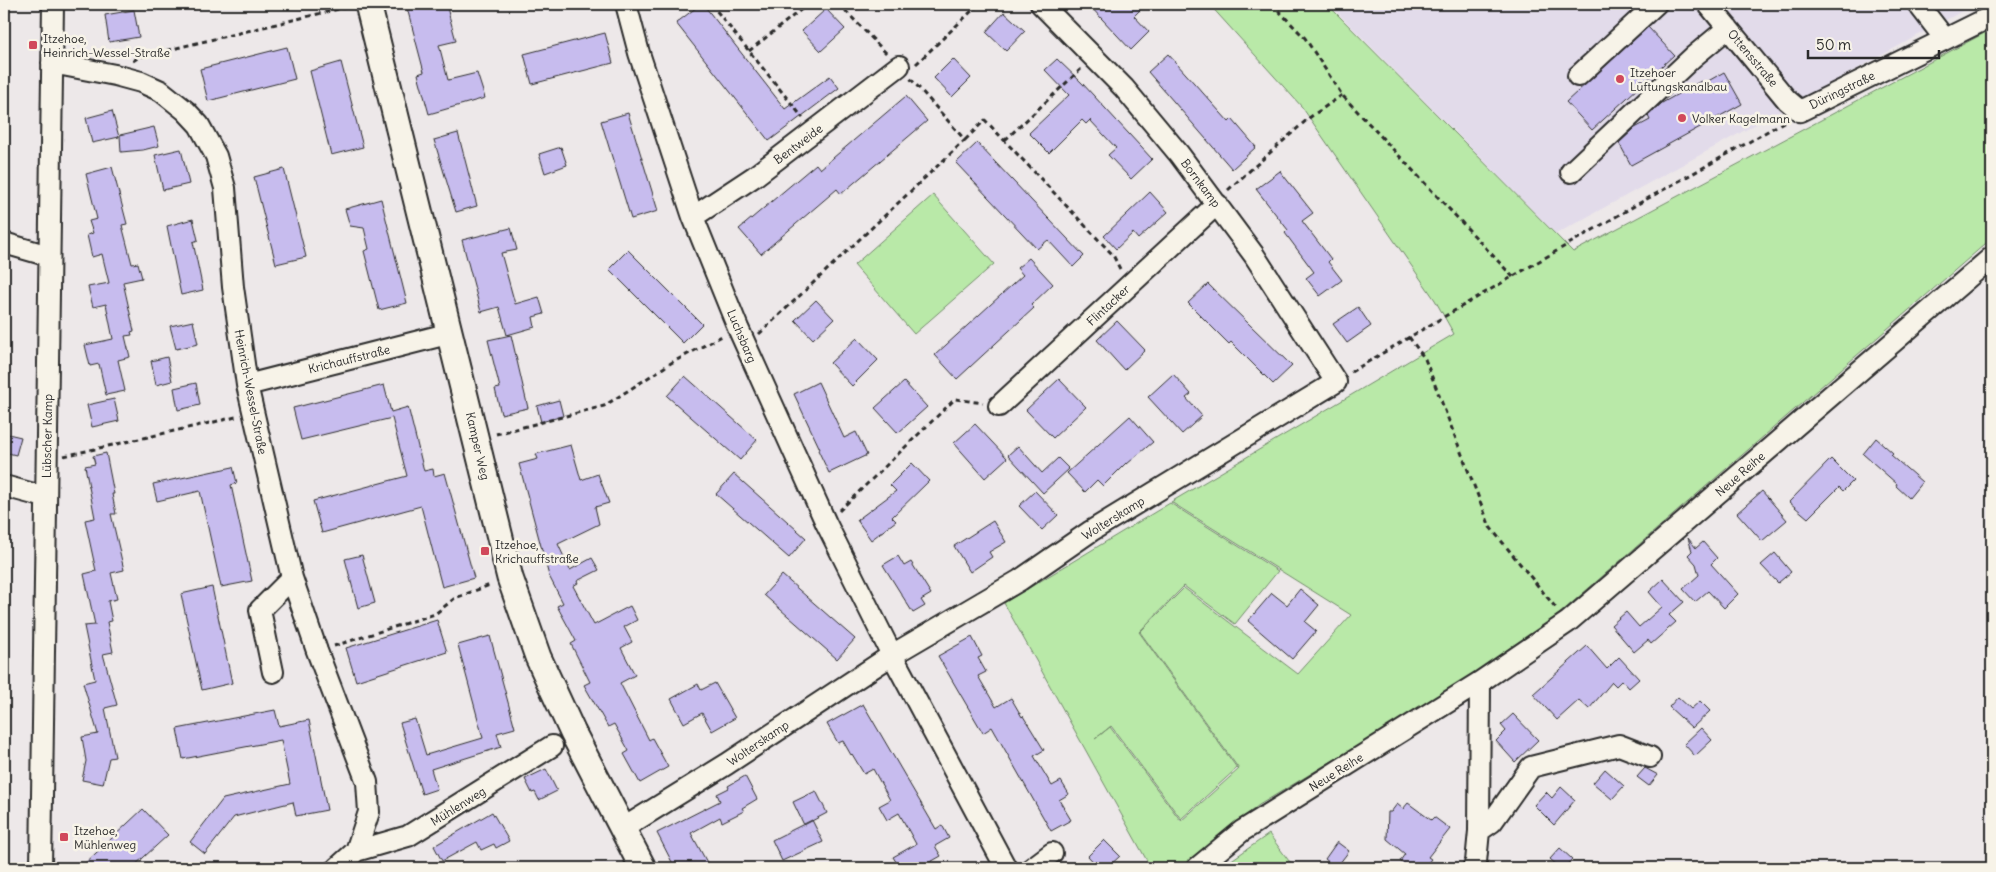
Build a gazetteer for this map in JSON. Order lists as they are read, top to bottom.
{
  "streets": {
    "main road": ["Kamper Weg"],
    "street": [
      "Ottensstraße",
      "Düringstraße",
      "Bentweide",
      "Bornkamp",
      "Flintacker",
      "Luchsbarg",
      "Krichauffstraße",
      "Heinrich-Wessel-Straße",
      "Lübscher Kamp",
      "Neue Reihe",
      "Wolterskamp",
      "Mühlenweg"
    ]
  },
  "crossings": [
    ["Ottensstraße", "Düringstraße"],
    ["Bentweide", "Luchsbarg"],
    ["Bornkamp", "Flintacker"],
    ["Bornkamp", "Wolterskamp"],
    ["Luchsbarg", "Wolterskamp"],
    ["Krichauffstraße", "Heinrich-Wessel-Straße"],
    ["Krichauffstraße", "Kamper Weg"],
    ["Heinrich-Wessel-Straße", "Lübscher Kamp"],
    ["Heinrich-Wessel-Straße", "Mühlenweg"],
    ["Kamper Weg", "Wolterskamp"]
  ],
  "places": {
    "transit": ["Itzehoe, Heinrich-Wessel-Straße", "Itzehoe, Krichauffstraße", "Itzehoe, Mühlenweg"],
    "other": ["Itzehoer Lüftungskanalbau", "Volker Kagelmann"]
  },
  "scale_bar": "50 m"
}
